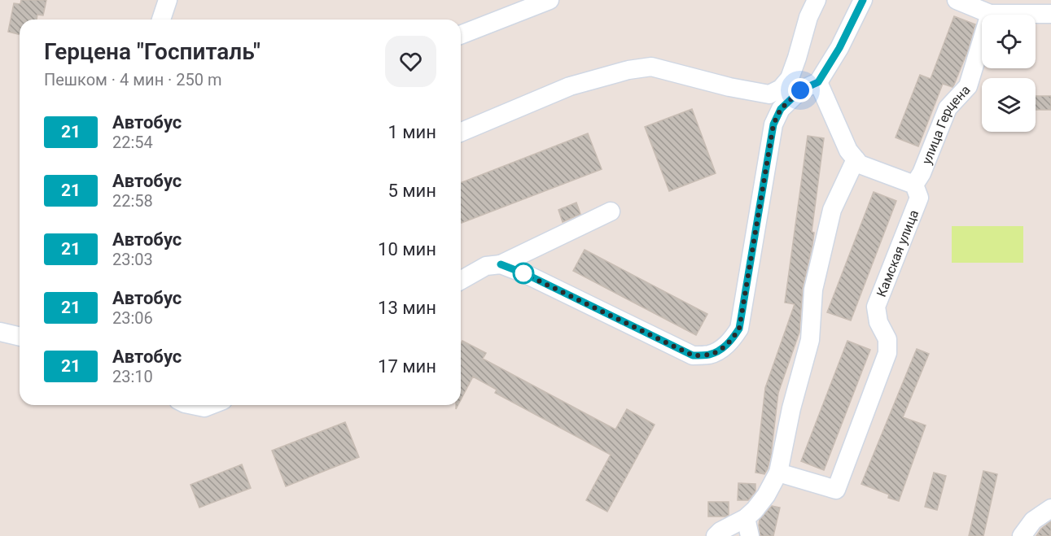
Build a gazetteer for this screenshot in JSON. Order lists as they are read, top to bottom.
{
  "streets": {
    "street": ["улица Герцена", "Камская улица"]
  },
  "crossings": [
    ["улица Герцена", "Камская улица"]
  ],
  "lines": ["bus line 21"],
  "page": {
    "heading": ["Герцена \"Госпиталь\"", "Пешком · 4 мин · 250 m"],
    "list": [
      {
        "mark": "21",
        "name": "Автобус",
        "note": "22:54",
        "value": "1 мин"
      },
      {
        "mark": "21",
        "name": "Автобус",
        "note": "22:58",
        "value": "5 мин"
      },
      {
        "mark": "21",
        "name": "Автобус",
        "note": "23:03",
        "value": "10 мин"
      },
      {
        "mark": "21",
        "name": "Автобус",
        "note": "23:06",
        "value": "13 мин"
      },
      {
        "mark": "21",
        "name": "Автобус",
        "note": "23:10",
        "value": "17 мин"
      }
    ]
  }
}
